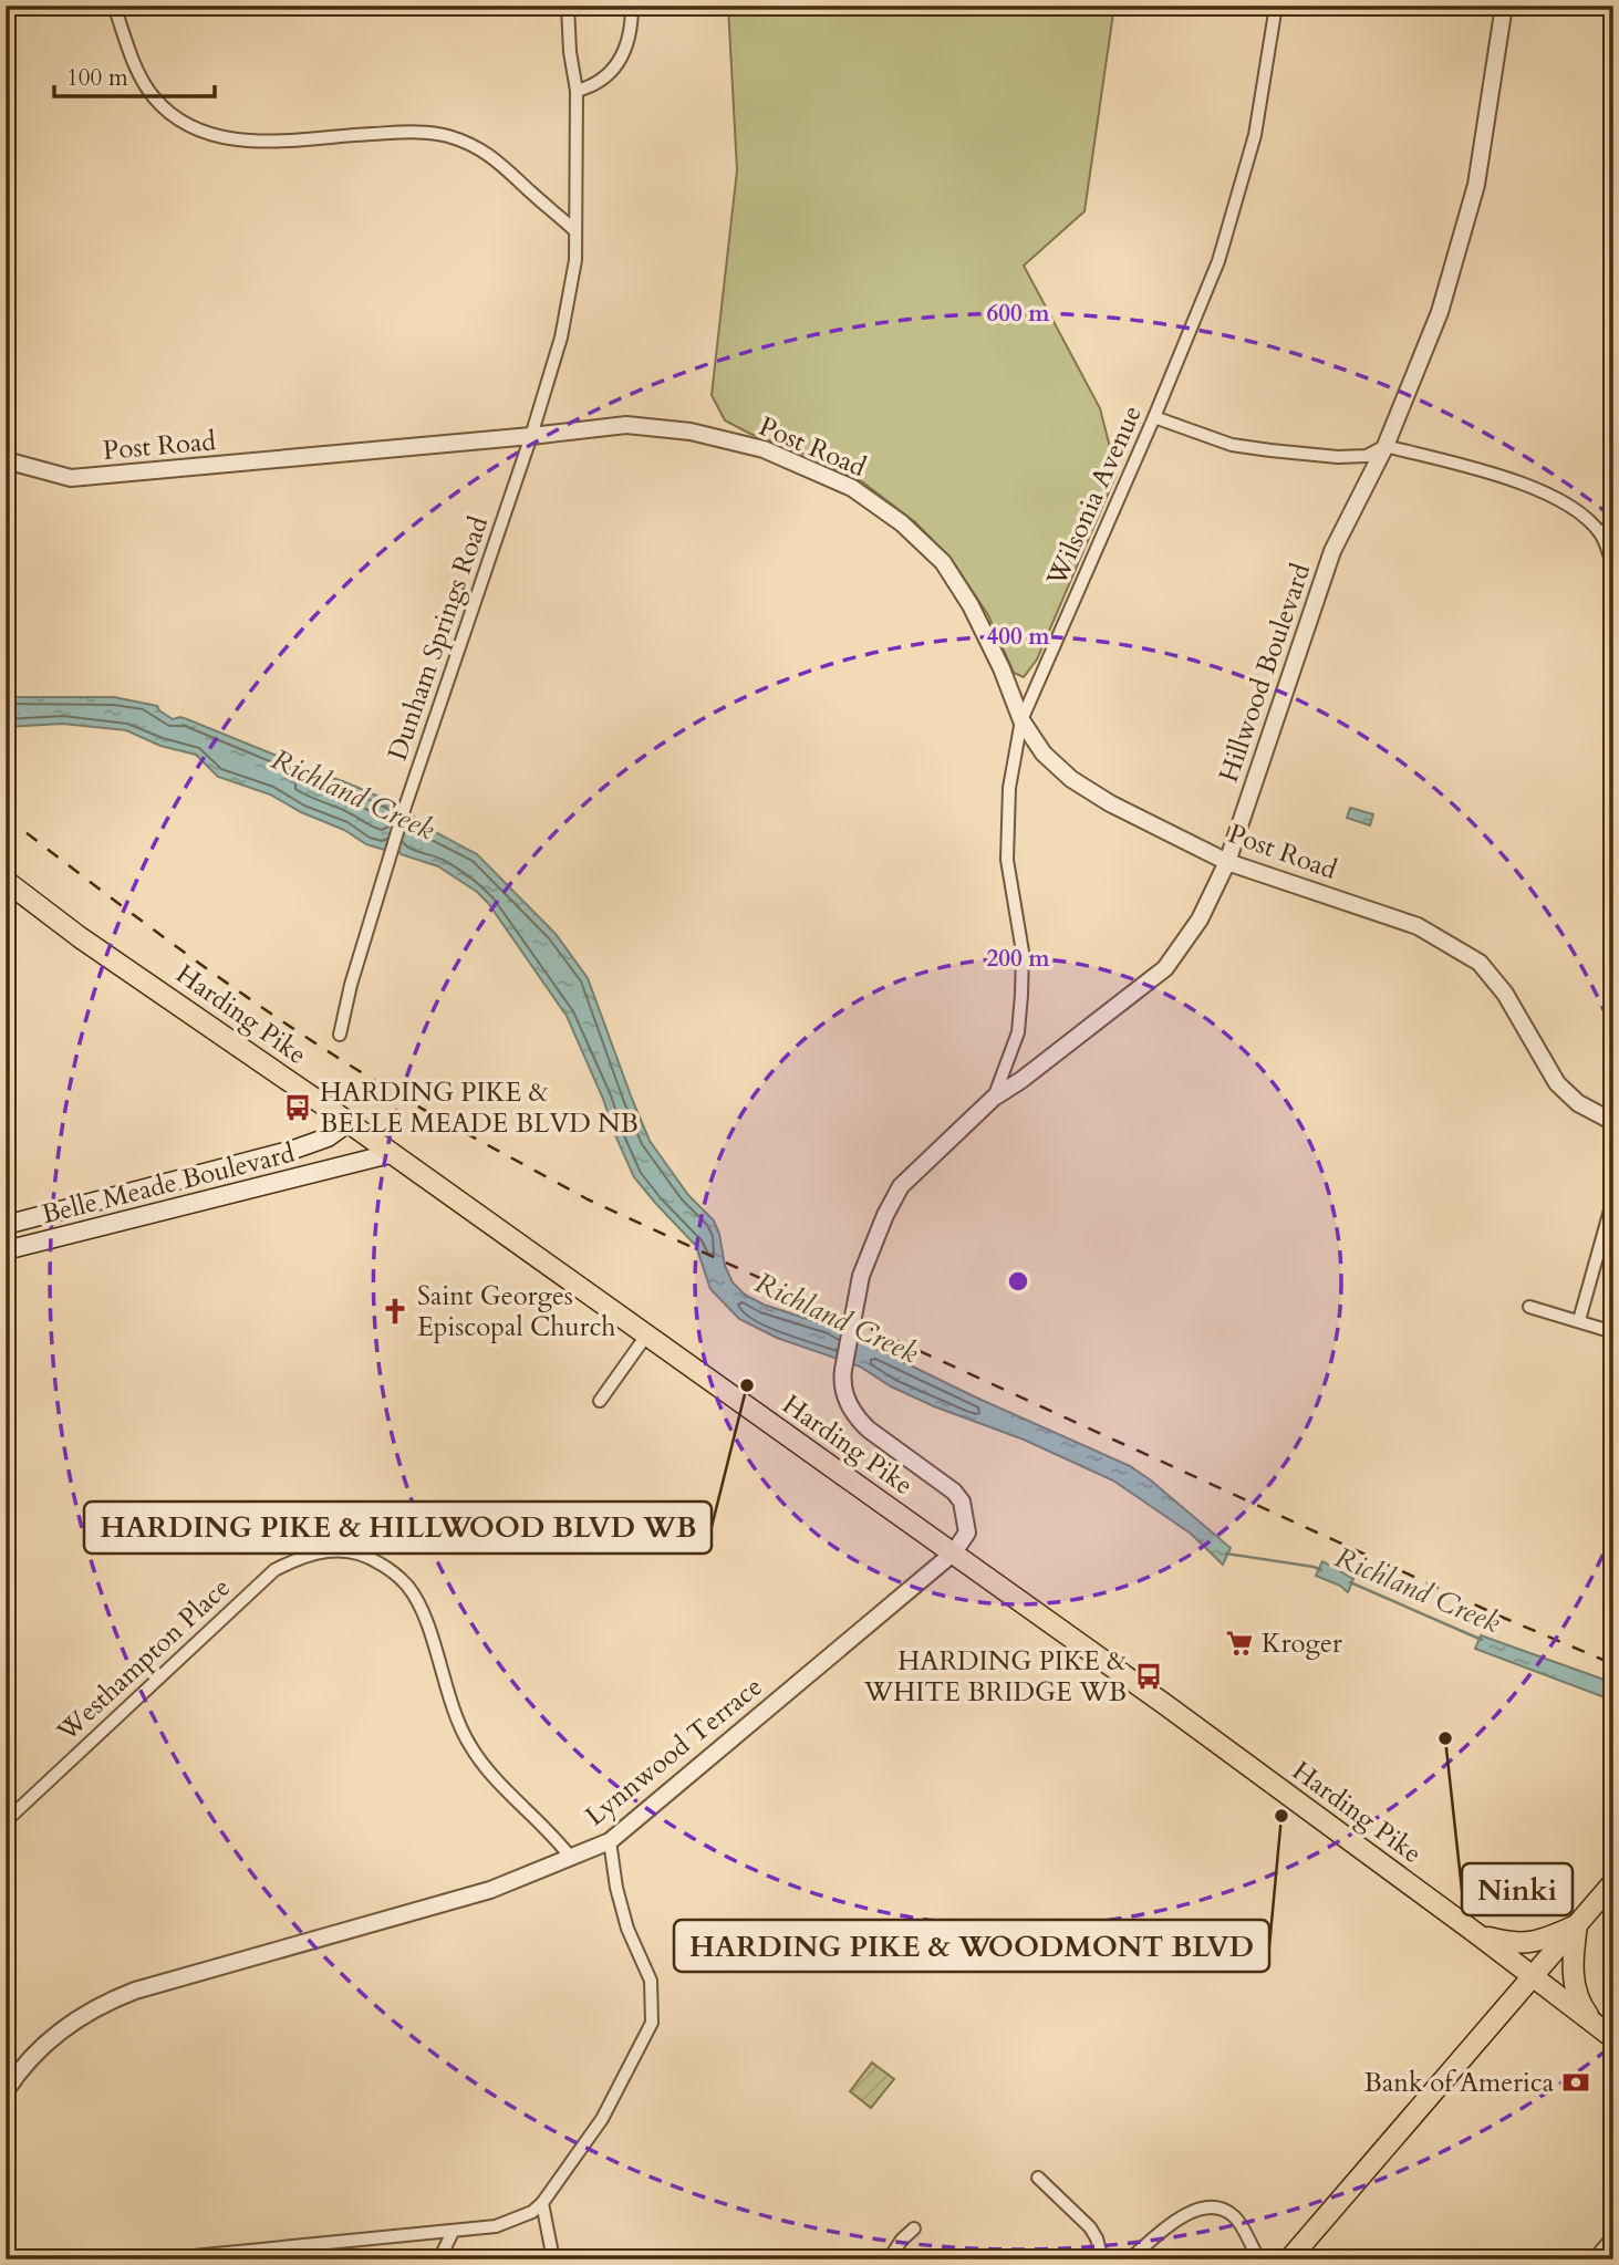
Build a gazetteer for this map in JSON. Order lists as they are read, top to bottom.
{
  "streets": {
    "main road": ["Harding Pike", "Belle Meade Boulevard"],
    "street": [
      "Post Road",
      "Wilsonia Avenue",
      "Dunham Springs Road",
      "Hillwood Boulevard",
      "Westhampton Place",
      "Lynnwood Terrace"
    ]
  },
  "crossings": [
    ["Post Road", "Wilsonia Avenue"],
    ["Post Road", "Dunham Springs Road"],
    ["Post Road", "Hillwood Boulevard"],
    ["Wilsonia Avenue", "Hillwood Boulevard"],
    ["Hillwood Boulevard", "Harding Pike"],
    ["Hillwood Boulevard", "Lynnwood Terrace"],
    ["Harding Pike", "Belle Meade Boulevard"],
    ["Harding Pike", "Lynnwood Terrace"],
    ["Westhampton Place", "Lynnwood Terrace"]
  ],
  "water": ["Richland Creek"],
  "places": {
    "bus stop": ["HARDING PIKE & BELLE MEADE BLVD NB", "HARDING PIKE & WHITE BRIDGE WB"],
    "church": ["Saint Georges Episcopal Church"],
    "other": ["HARDING PIKE & HILLWOOD BLVD WB", "Ninki", "HARDING PIKE & WOODMONT BLVD"],
    "supermarket": ["Kroger"],
    "bank": ["Bank of America"]
  },
  "scale_bar": "100 m",
  "rings": ["600 m", "400 m", "200 m"]
}
